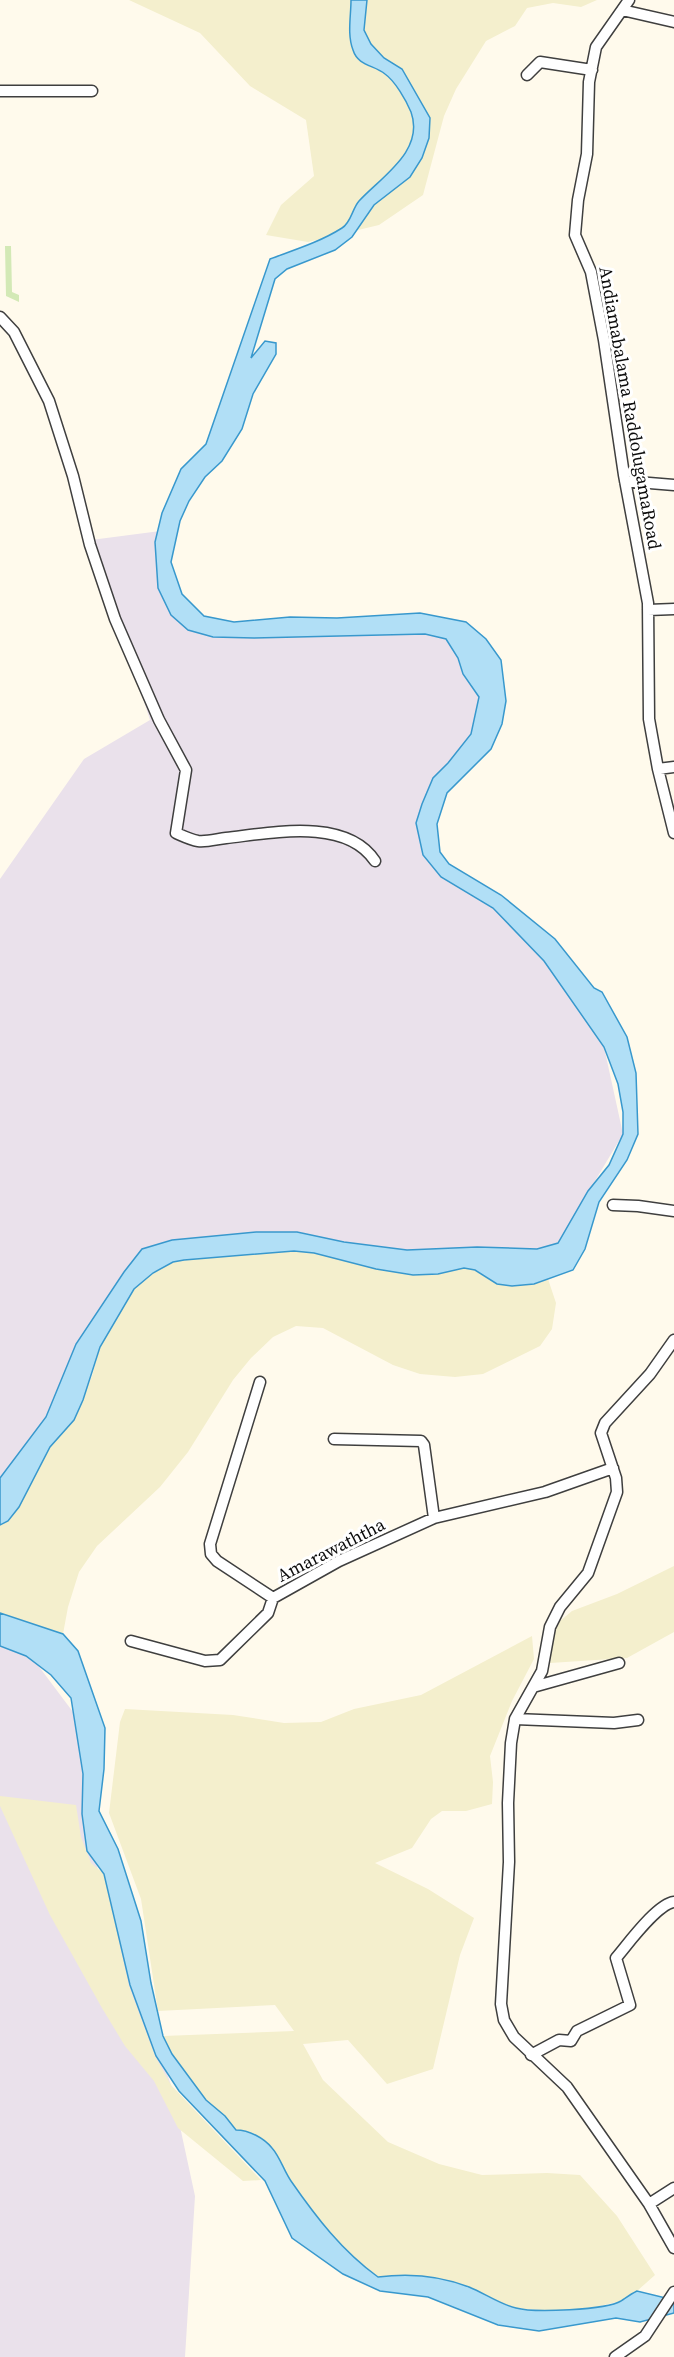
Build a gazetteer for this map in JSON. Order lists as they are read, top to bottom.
{
  "streets": {
    "street": ["Andiamabalama RaddolugamaRoad", "Amarawaththa"]
  }
}
